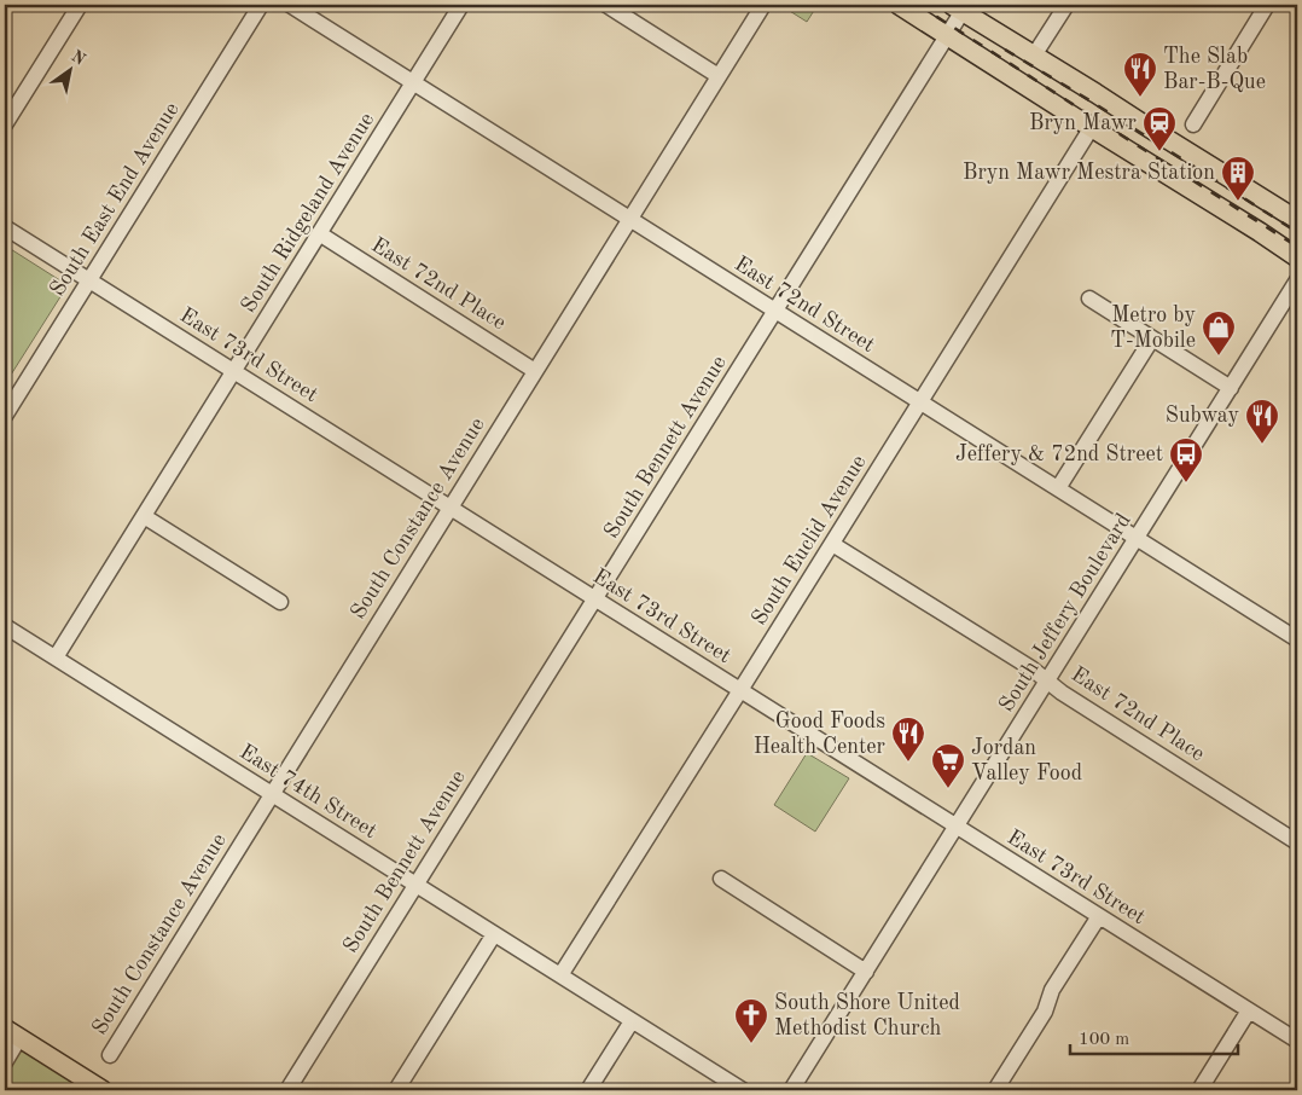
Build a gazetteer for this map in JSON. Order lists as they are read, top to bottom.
{
  "streets": {
    "street": [
      "South East End Avenue",
      "South Ridgeland Avenue",
      "East 72nd Place",
      "East 72nd Street",
      "East 73rd Street",
      "South Bennett Avenue",
      "South Constance Avenue",
      "South Euclid Avenue",
      "South Jeffery Boulevard",
      "East 74th Street"
    ]
  },
  "crossings": [
    ["South East End Avenue", "East 73rd Street"],
    ["South Ridgeland Avenue", "East 72nd Place"],
    ["South Ridgeland Avenue", "East 72nd Street"],
    ["South Ridgeland Avenue", "East 73rd Street"],
    ["South Ridgeland Avenue", "East 74th Street"],
    ["East 72nd Place", "South Constance Avenue"],
    ["East 72nd Place", "South Euclid Avenue"],
    ["East 72nd Place", "South Jeffery Boulevard"],
    ["East 72nd Street", "South Bennett Avenue"],
    ["East 72nd Street", "South Constance Avenue"],
    ["East 72nd Street", "South Euclid Avenue"],
    ["East 72nd Street", "South Jeffery Boulevard"],
    ["East 73rd Street", "South Bennett Avenue"],
    ["East 73rd Street", "South Constance Avenue"],
    ["East 73rd Street", "South Euclid Avenue"],
    ["East 73rd Street", "South Jeffery Boulevard"],
    ["South Bennett Avenue", "East 74th Street"],
    ["South Constance Avenue", "East 74th Street"],
    ["South Euclid Avenue", "East 74th Street"]
  ],
  "places": {
    "restaurant": ["The Slab Bar-B-Que", "Subway", "Good Foods Health Center"],
    "station": ["Bryn Mawr"],
    "building": ["Bryn Mawr Mestra Station"],
    "shop": ["Metro by T-Mobile"],
    "bus stop": ["Jeffery & 72nd Street"],
    "supermarket": ["Jordan Valley Food"],
    "church": ["South Shore United Methodist Church"]
  },
  "scale_bar": "100 m",
  "north": "top right"
}
